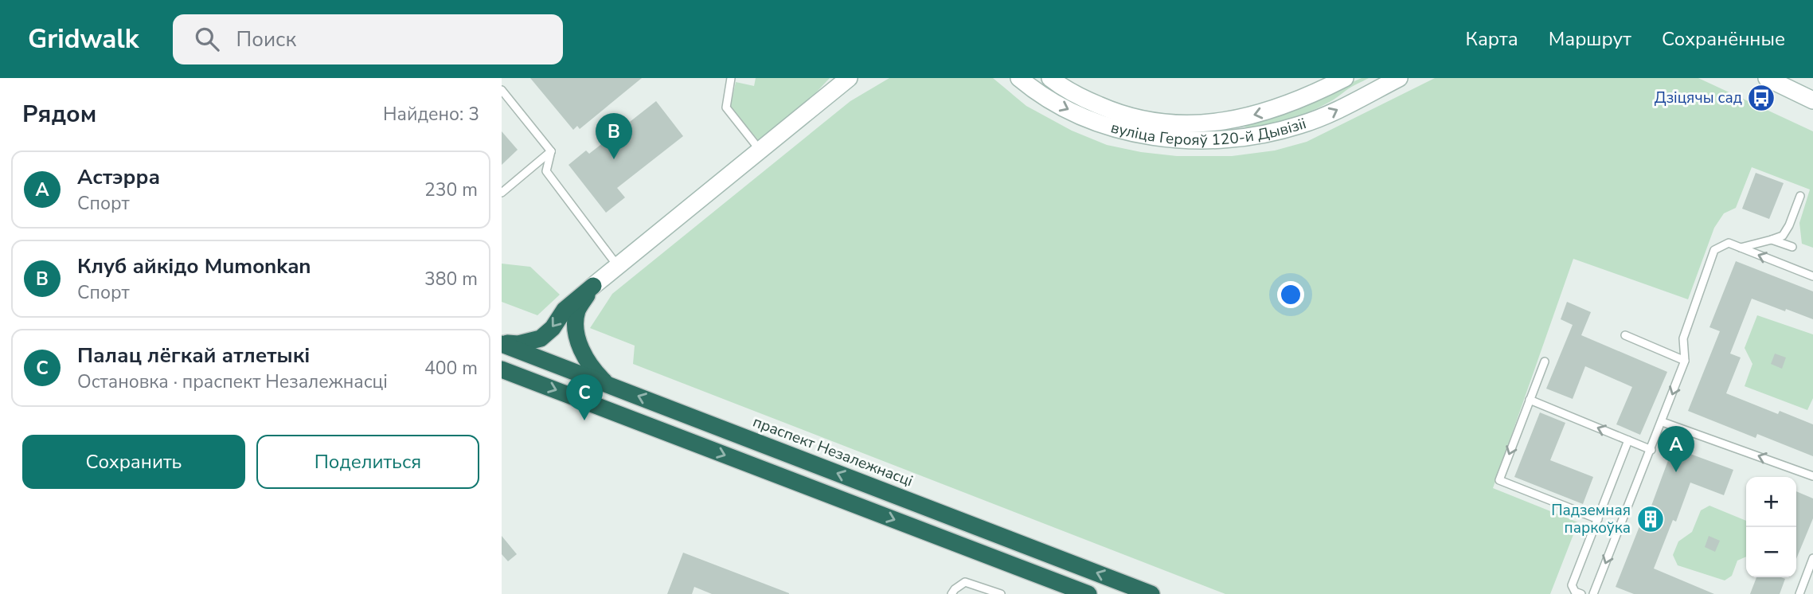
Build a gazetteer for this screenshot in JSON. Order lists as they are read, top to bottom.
{
  "streets": {
    "highway": ["праспект Незалежнасці"],
    "street": ["вуліца Герояў 120-й Дывізіі"]
  },
  "places": {
    "bus stop": ["Дзіцячы сад"],
    "building": ["Падземная паркоўка"]
  },
  "page": {
    "header": "Gridwalk",
    "search": "Поиск",
    "nav": ["Карта", "Маршрут", "Сохранённые"],
    "heading": ["Рядом", "Найдено: 3"],
    "pins": ["B", "C", "A"],
    "list": [
      {
        "mark": "A",
        "name": "Астэрра",
        "note": "Спорт",
        "value": "230 m"
      },
      {
        "mark": "B",
        "name": "Клуб айкідо Mumonkan",
        "note": "Спорт",
        "value": "380 m"
      },
      {
        "mark": "C",
        "name": "Палац лёгкай атлетыкі",
        "note": "Остановка · праспект Незалежнасці",
        "value": "400 m"
      }
    ],
    "buttons": ["Сохранить", "Поделиться"],
    "map_buttons": ["+", "−"]
  }
}
